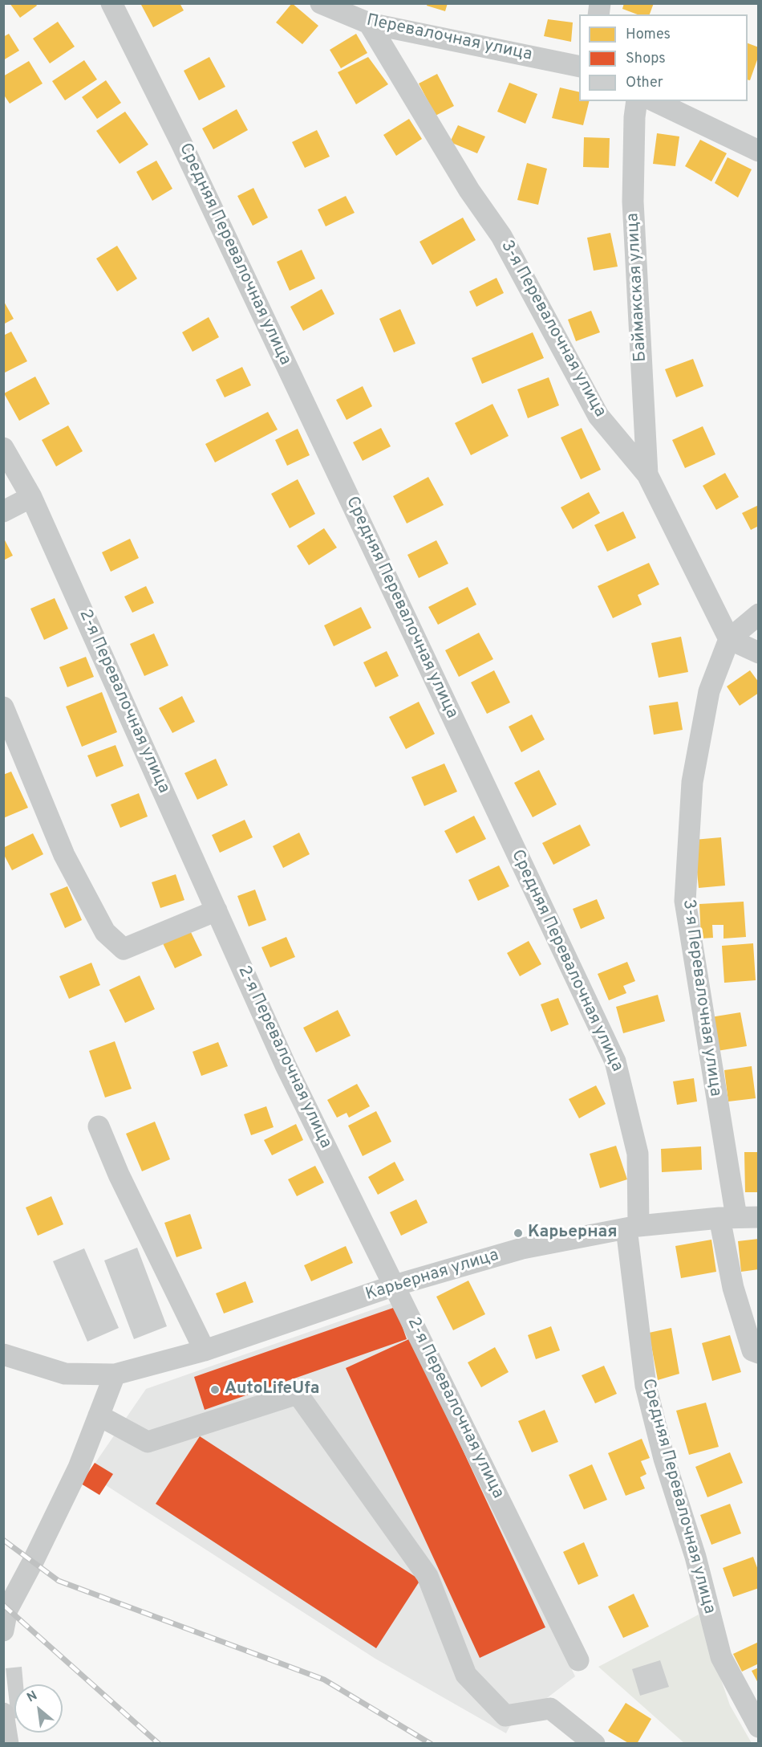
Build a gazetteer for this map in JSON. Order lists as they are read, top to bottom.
{
  "streets": {
    "street": [
      "Перевалочная улица",
      "Средняя Перевалочная улица",
      "Баймакская улица",
      "3-я Перевалочная улица",
      "2-я Перевалочная улица",
      "Карьерная улица"
    ]
  },
  "crossings": [
    ["Перевалочная улица", "3-я Перевалочная улица"],
    ["Средняя Перевалочная улица", "Карьерная улица"],
    ["Баймакская улица", "3-я Перевалочная улица"],
    ["3-я Перевалочная улица", "Карьерная улица"],
    ["2-я Перевалочная улица", "Карьерная улица"]
  ],
  "places": ["Карьерная", "AutoLifeUfa"],
  "legend": ["Homes", "Shops", "Other"],
  "north": "top left"
}
